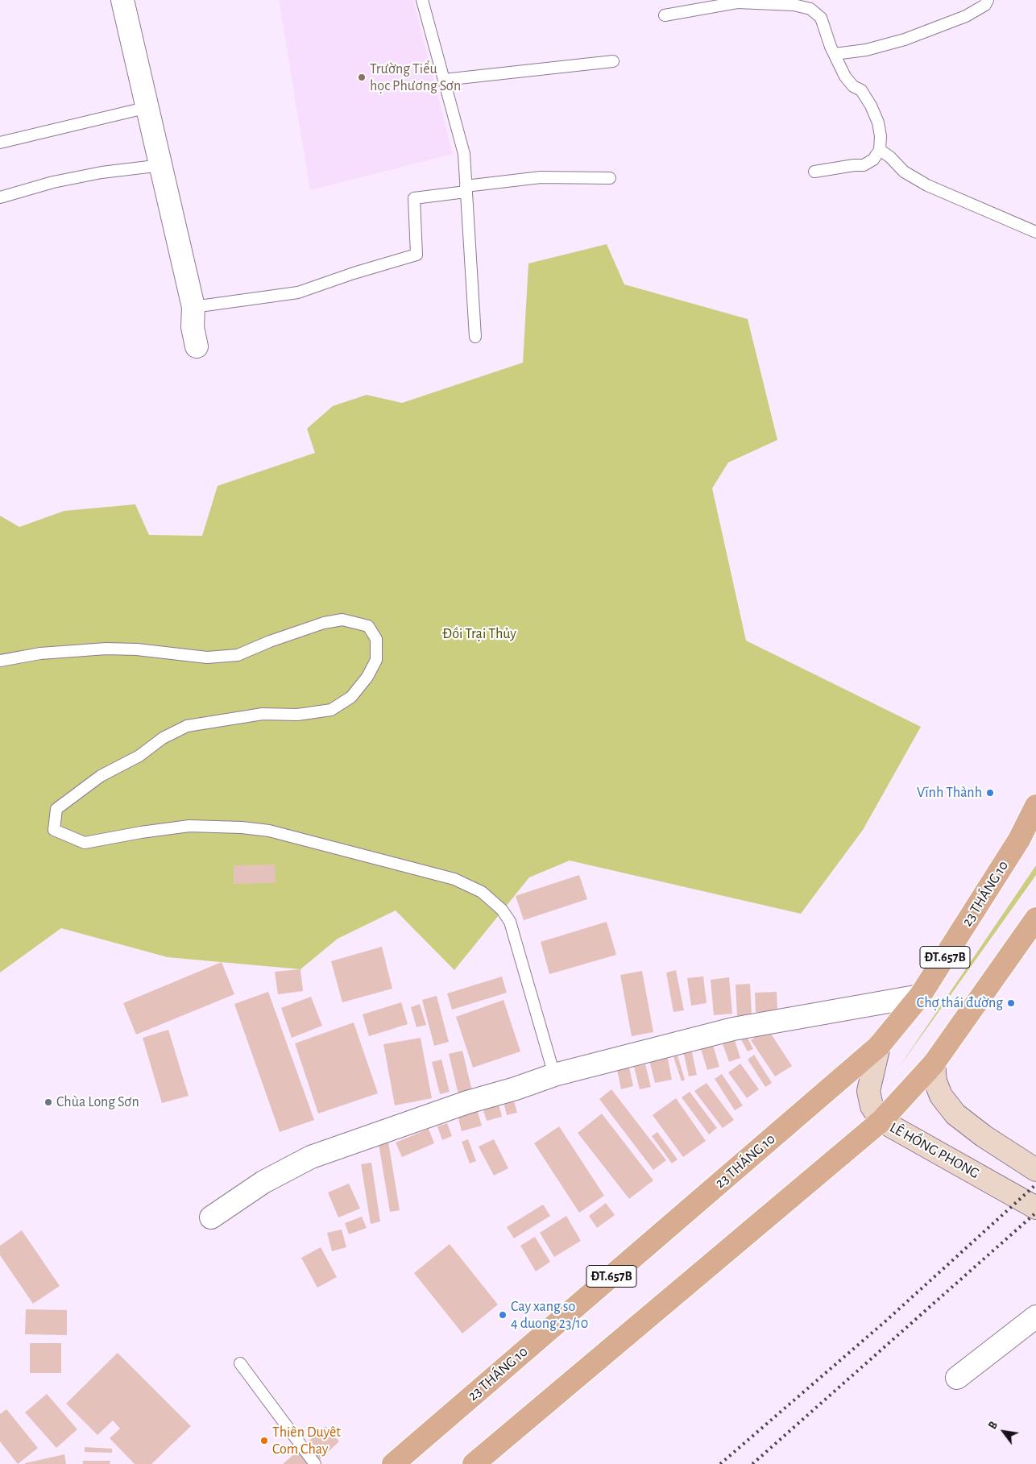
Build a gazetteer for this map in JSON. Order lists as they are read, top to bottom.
{
  "streets": {
    "main road": ["23 THÁNG 10", "ĐT.657B", "LÊ HỒNG PHONG"]
  },
  "crossings": [
    ["23 THÁNG 10", "LÊ HỒNG PHONG"]
  ],
  "parks": ["Đồi Trại Thủy"],
  "places": [
    "Trường Tiểu học Phương Sơn",
    "Vĩnh Thành",
    "Chợ thái đường",
    "Chùa Long Sơn",
    "Cay xang so 4 duong 23/10",
    "Thiên Duyêt Com Chay"
  ],
  "north": "top left"
}
